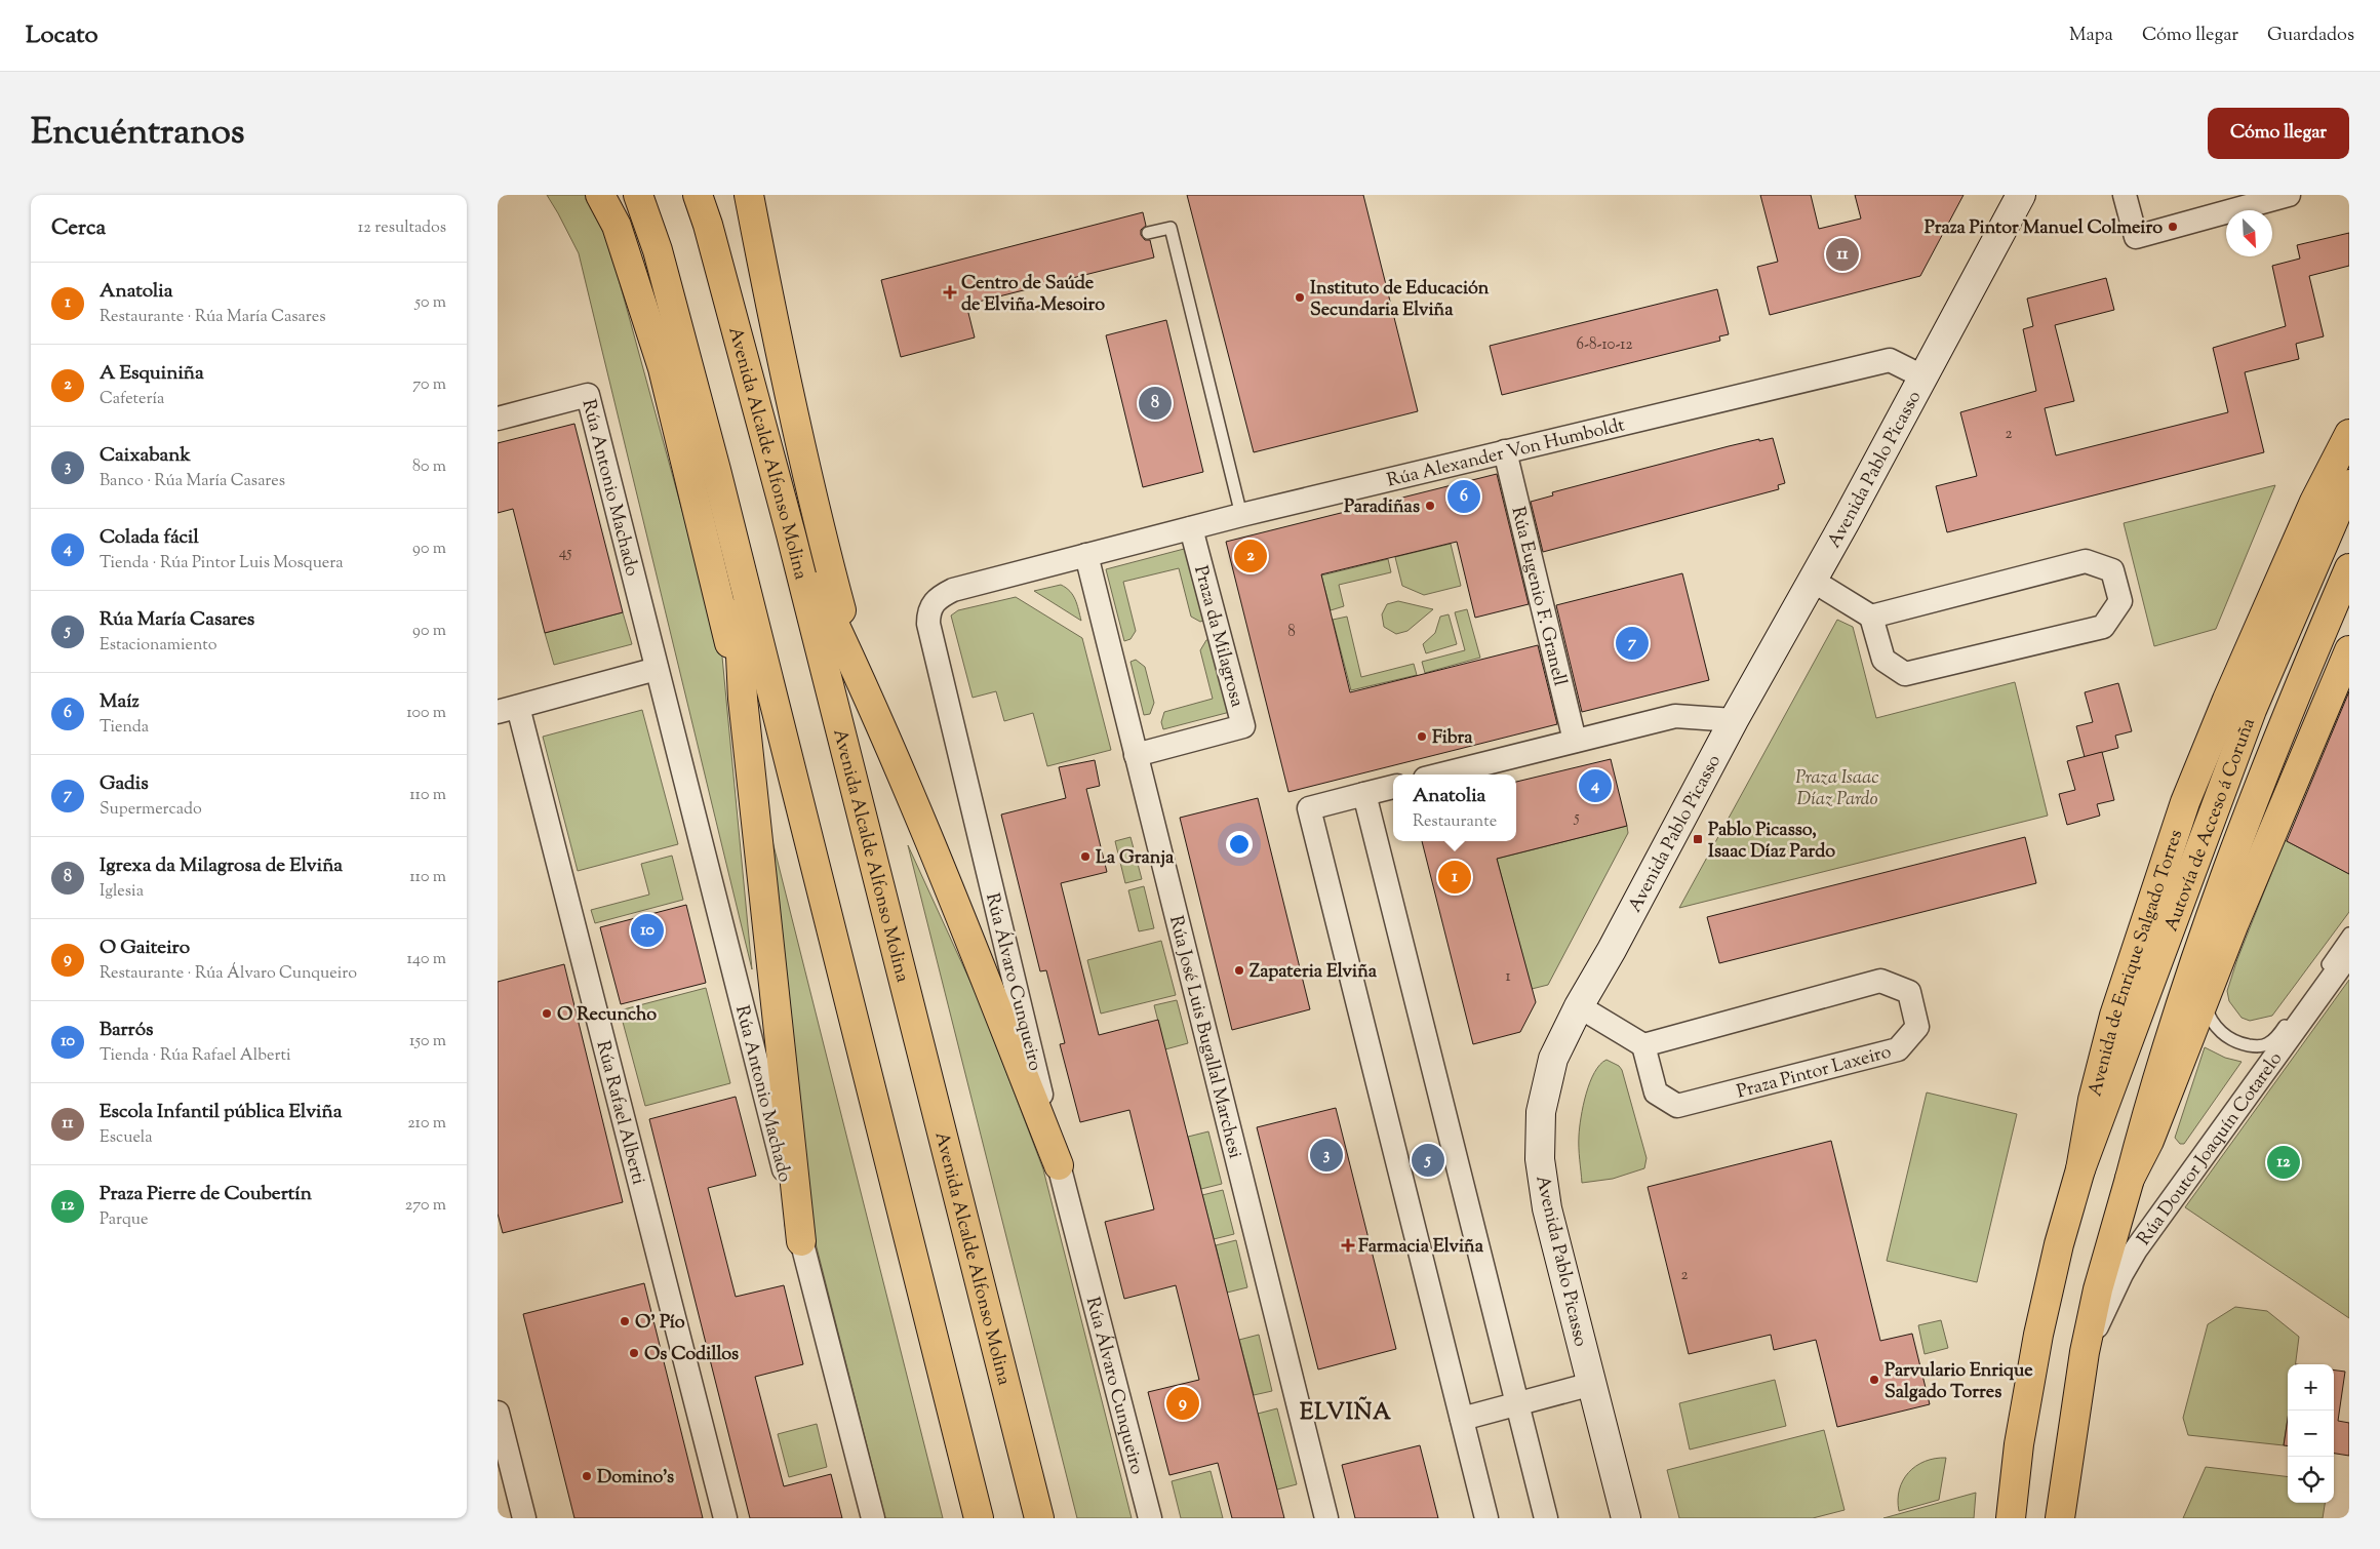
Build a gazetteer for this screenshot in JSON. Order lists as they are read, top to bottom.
{
  "streets": {
    "main road": ["Avenida Alcalde Alfonso Molina", "Autovía de Acceso á Coruña", "Avenida de Enrique Salgado Torres"],
    "street": [
      "Rúa Alexander Von Humboldt",
      "Avenida Pablo Picasso",
      "Rúa Antonio Machado",
      "Rúa Eugenio F. Granell",
      "Praza da Milagrosa",
      "Rúa Álvaro Cunqueiro",
      "Rúa José Luis Bugallal Marchesi",
      "Praza Pintor Laxeiro",
      "Rúa Rafael Alberti",
      "Rúa Doutor Joaquín Cotarelo"
    ]
  },
  "crossings": [
    ["Rúa Alexander Von Humboldt", "Avenida Pablo Picasso"],
    ["Rúa Alexander Von Humboldt", "Rúa Eugenio F. Granell"],
    ["Rúa Alexander Von Humboldt", "Praza da Milagrosa"],
    ["Rúa Alexander Von Humboldt", "Rúa Álvaro Cunqueiro"],
    ["Rúa Alexander Von Humboldt", "Rúa José Luis Bugallal Marchesi"],
    ["Praza da Milagrosa", "Rúa José Luis Bugallal Marchesi"],
    ["Autovía de Acceso á Coruña", "Avenida de Enrique Salgado Torres"],
    ["Rúa Álvaro Cunqueiro", "Rúa José Luis Bugallal Marchesi"]
  ],
  "districts": ["ELVIÑA"],
  "parks": ["Praza Isaac Díaz Pardo"],
  "places": {
    "other": [
      "Praza Pintor Manuel Colmeiro",
      "Instituto de Educación Secundaria Elviña",
      "Paradiñas",
      "Fibra",
      "La Granja",
      "Zapateria Elviña",
      "O Recuncho",
      "O' Pío",
      "Os Codillos",
      "Parvulario Enrique Salgado Torres",
      "Domino's"
    ],
    "health": ["Centro de Saúde de Elviña-Mesoiro", "Farmacia Elviña"],
    "transit": ["Pablo Picasso, Isaac Díaz Pardo"]
  },
  "house_numbers": [
    "6-8-10-12",
    "2",
    "45",
    "8",
    "5",
    "1",
    "2"
  ],
  "north": "bottom right",
  "page": {
    "header": "Locato",
    "nav": ["Mapa", "Cómo llegar", "Guardados"],
    "title": "Encuéntranos",
    "buttons": "Cómo llegar",
    "heading": ["Cerca", "12 resultados"],
    "pins": [
      "11",
      "8",
      "6",
      "2",
      "7",
      "4",
      "1",
      "10",
      "3",
      "5",
      "12",
      "9"
    ],
    "list": [
      {
        "mark": "1",
        "name": "Anatolia",
        "note": "Restaurante · Rúa María Casares",
        "value": "50 m"
      },
      {
        "mark": "2",
        "name": "A Esquiniña",
        "note": "Cafetería",
        "value": "70 m"
      },
      {
        "mark": "3",
        "name": "Caixabank",
        "note": "Banco · Rúa María Casares",
        "value": "80 m"
      },
      {
        "mark": "4",
        "name": "Colada fácil",
        "note": "Tienda · Rúa Pintor Luis Mosquera",
        "value": "90 m"
      },
      {
        "mark": "5",
        "name": "Rúa María Casares",
        "note": "Estacionamiento",
        "value": "90 m"
      },
      {
        "mark": "6",
        "name": "Maíz",
        "note": "Tienda",
        "value": "100 m"
      },
      {
        "mark": "7",
        "name": "Gadis",
        "note": "Supermercado",
        "value": "110 m"
      },
      {
        "mark": "8",
        "name": "Igrexa da Milagrosa de Elviña",
        "note": "Iglesia",
        "value": "110 m"
      },
      {
        "mark": "9",
        "name": "O Gaiteiro",
        "note": "Restaurante · Rúa Álvaro Cunqueiro",
        "value": "140 m"
      },
      {
        "mark": "10",
        "name": "Barrós",
        "note": "Tienda · Rúa Rafael Alberti",
        "value": "150 m"
      },
      {
        "mark": "11",
        "name": "Escola Infantil pública Elviña",
        "note": "Escuela",
        "value": "210 m"
      },
      {
        "mark": "12",
        "name": "Praza Pierre de Coubertín",
        "note": "Parque",
        "value": "270 m"
      }
    ],
    "popup": ["Anatolia", "Restaurante"],
    "map_buttons": ["+", "−"]
  }
}
